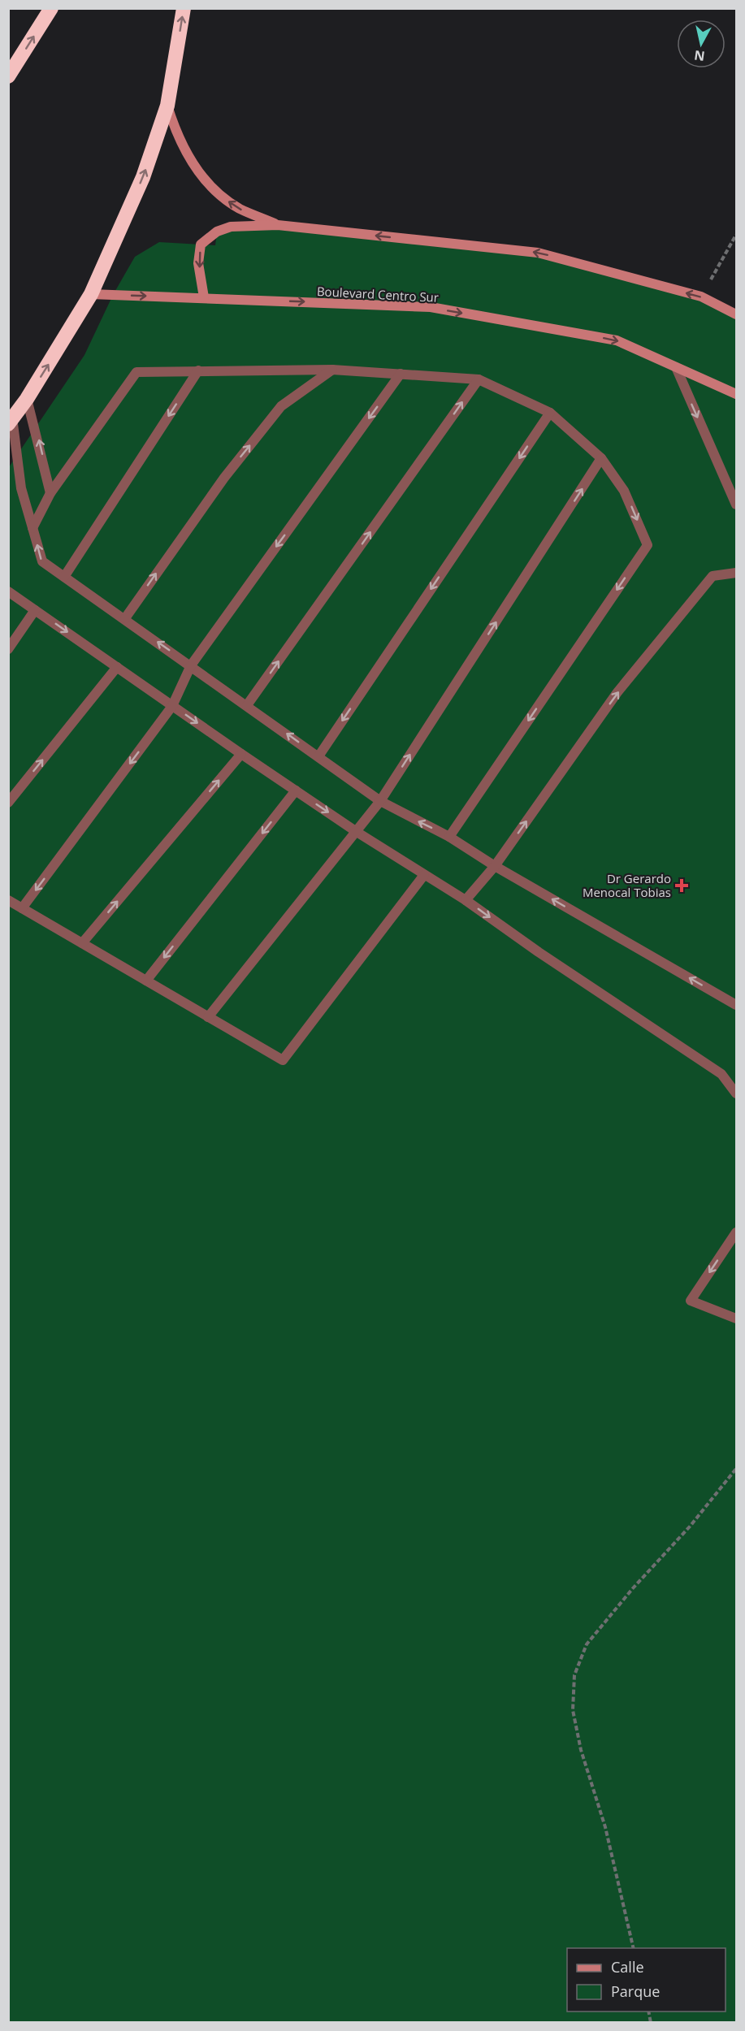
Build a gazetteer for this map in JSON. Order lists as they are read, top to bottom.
{
  "streets": {
    "street": ["Boulevard Centro Sur"]
  },
  "places": {
    "health": ["Dr Gerardo Menocal Tobias"]
  },
  "legend": ["Calle", "Parque"],
  "north": "bottom"
}
